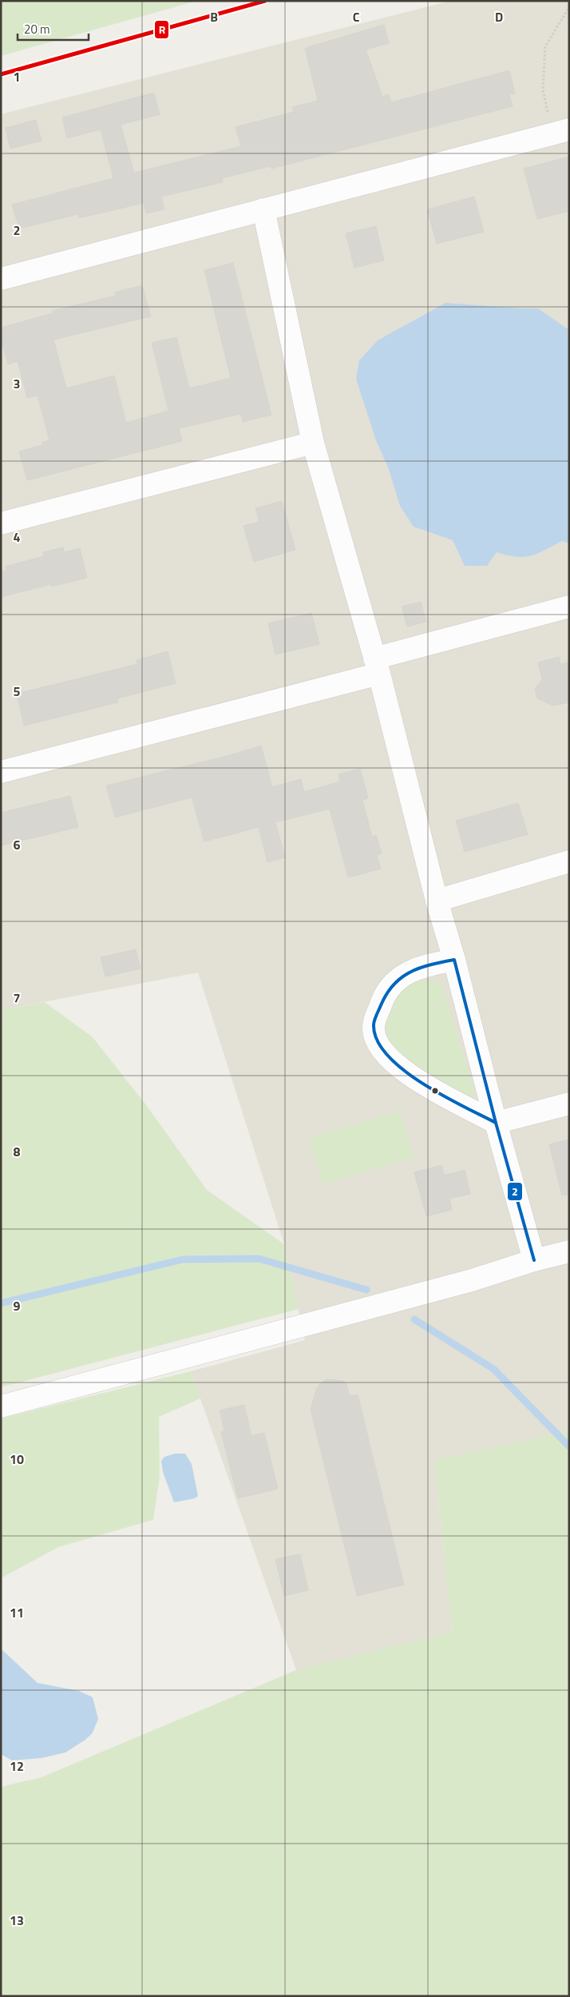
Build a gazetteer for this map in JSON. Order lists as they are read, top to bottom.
{
  "lines": ["transit line R", "transit line 2"],
  "scale_bar": "20 m",
  "grid": {
    "columns": ["B", "C", "D"],
    "rows": [
      "1",
      "2",
      "3",
      "4",
      "5",
      "6",
      "7",
      "8",
      "9",
      "10",
      "11",
      "12",
      "13"
    ]
  }
}
